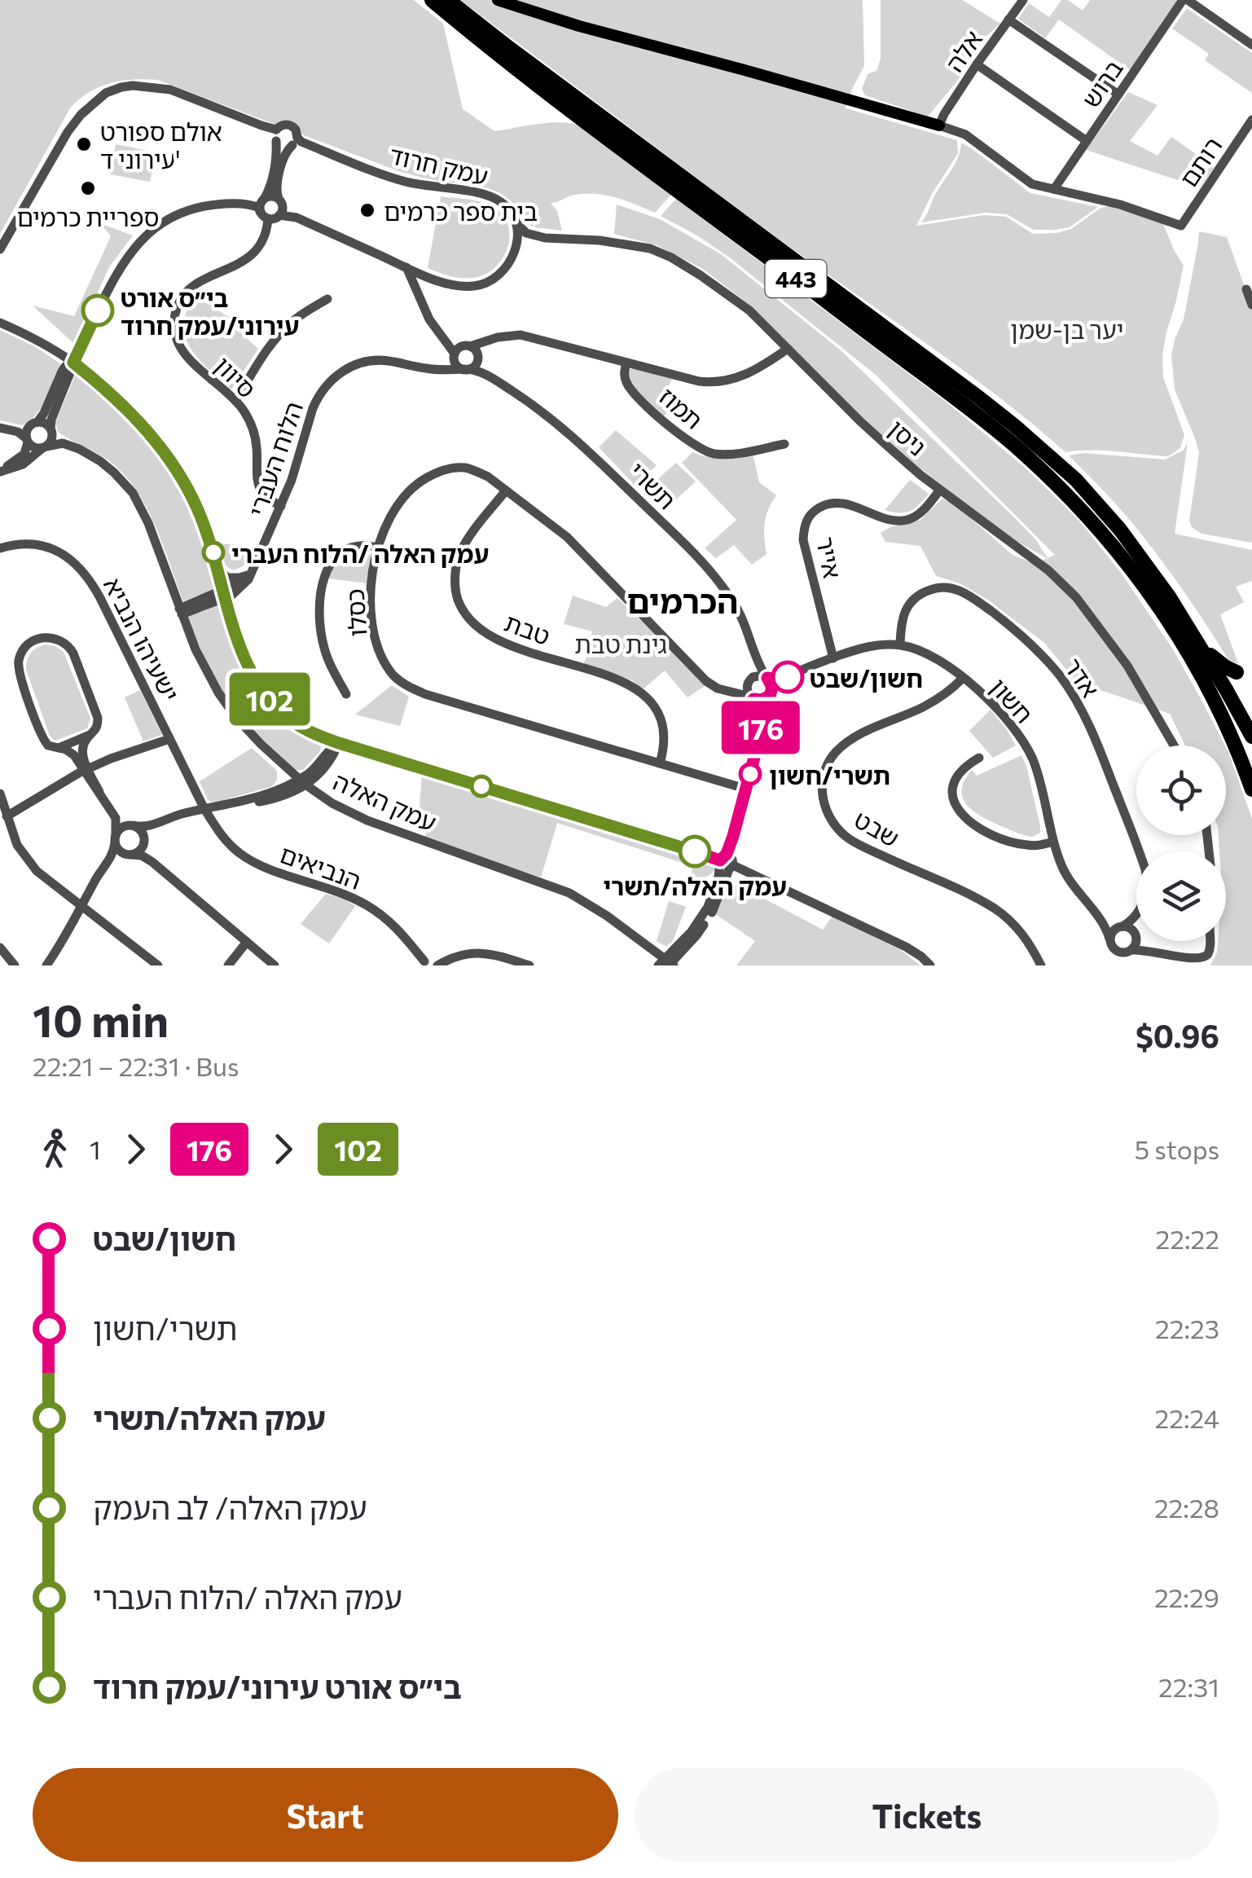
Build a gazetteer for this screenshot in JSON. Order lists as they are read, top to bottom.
{
  "streets": {
    "highway": ["443"],
    "street": [
      "אלה",
      "ברוש",
      "רותם",
      "עמק חרוד",
      "סיוון",
      "תמוז",
      "ניסן",
      "הלוח העברי",
      "תשרי",
      "אייר",
      "כסלו",
      "טבת",
      "ישעיהו הנביא",
      "אדר",
      "חשון",
      "עמק האלה",
      "שבט",
      "הנביאים"
    ]
  },
  "crossings": [
    ["ברוש", "רותם"],
    ["עמק חרוד", "ניסן"],
    ["סיוון", "הלוח העברי"],
    ["ניסן", "אייר"],
    ["הלוח העברי", "תשרי"],
    ["הלוח העברי", "עמק האלה"],
    ["תשרי", "כסלו"],
    ["כסלו", "טבת"],
    ["ישעיהו הנביא", "הנביאים"],
    ["אדר", "חשון"],
    ["חשון", "שבט"]
  ],
  "districts": ["הכרמים"],
  "parks": ["יער בן-שמן", "גינת טבת"],
  "places": [
    "אולם ספורט עירוני ד'",
    "ספריית כרמים",
    "בית ספר כרמים",
    "בי״ס אורט עירוני/עמק חרוד",
    "עמק האלה /הלוח העברי",
    "חשון/שבט",
    "תשרי/חשון",
    "עמק האלה/תשרי"
  ],
  "lines": ["bus line 102", "bus line 176"],
  "page": {
    "on_map": ["176", "102"],
    "heading": ["10 min", "22:21 – 22:31 · Bus", "$0.96"],
    "legs": [
      "1",
      "176",
      "102",
      "5 stops"
    ],
    "list": [
      {
        "name": "חשון/שבט",
        "value": "22:22"
      },
      {
        "name": "תשרי/חשון",
        "value": "22:23"
      },
      {
        "name": "עמק האלה/תשרי",
        "value": "22:24"
      },
      {
        "name": "עמק האלה/ לב העמק",
        "value": "22:28"
      },
      {
        "name": "עמק האלה /הלוח העברי",
        "value": "22:29"
      },
      {
        "name": "בי״ס אורט עירוני/עמק חרוד",
        "value": "22:31"
      }
    ],
    "buttons": ["Start", "Tickets"]
  }
}
